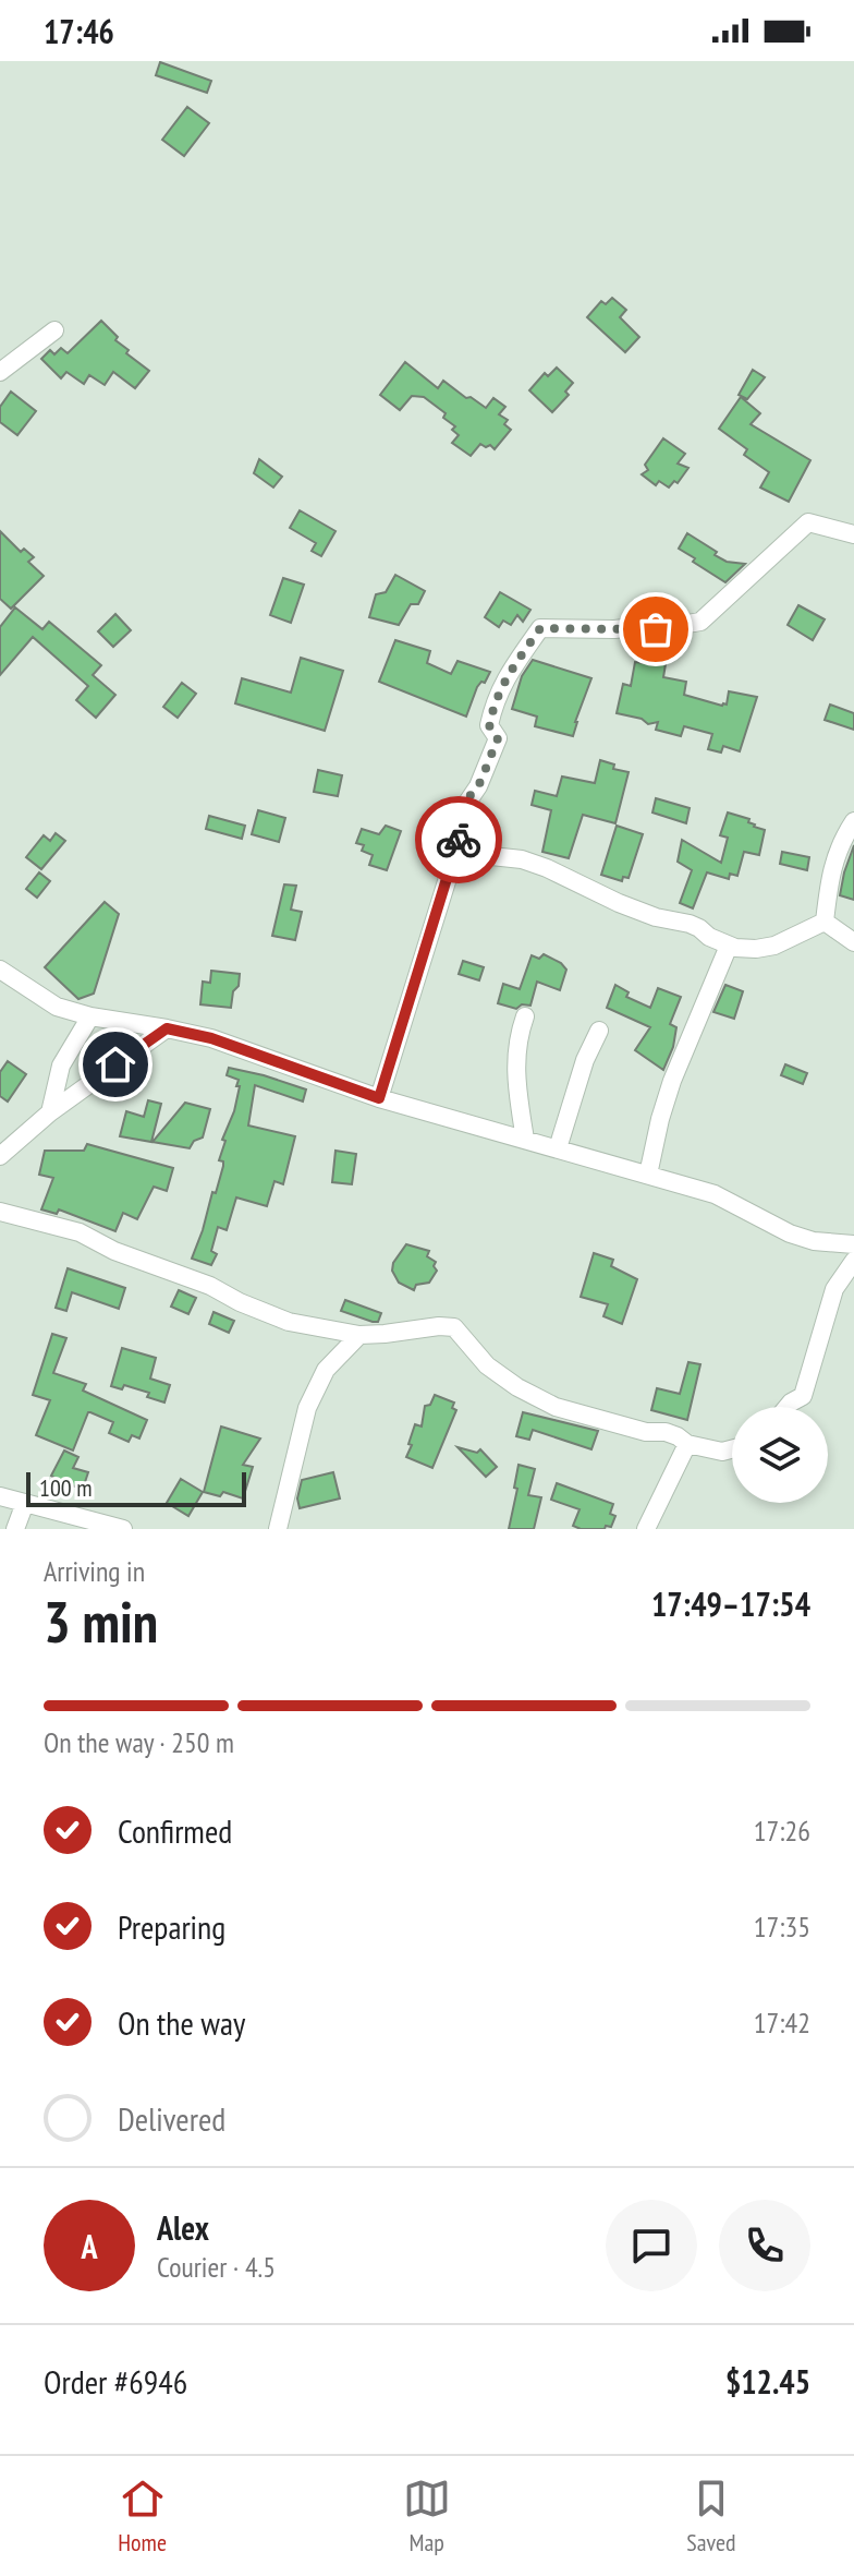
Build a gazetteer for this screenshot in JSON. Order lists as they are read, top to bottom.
{
  "scale_bar": "100 m",
  "page": {
    "status": "17:46",
    "scale": "100 m",
    "heading": ["3 min", "Arriving in", "17:49–17:54"],
    "panel": [
      "Alex",
      "Courier · 4.5",
      "Order #6946",
      "$12.45"
    ],
    "bar": "On the way · 250 m",
    "list": [
      ["Confirmed", "17:26"],
      ["Preparing", "17:35"],
      ["On the way", "17:42"],
      "Delivered"
    ],
    "round": "A",
    "tabs": ["Home", "Map", "Saved"]
  }
}
